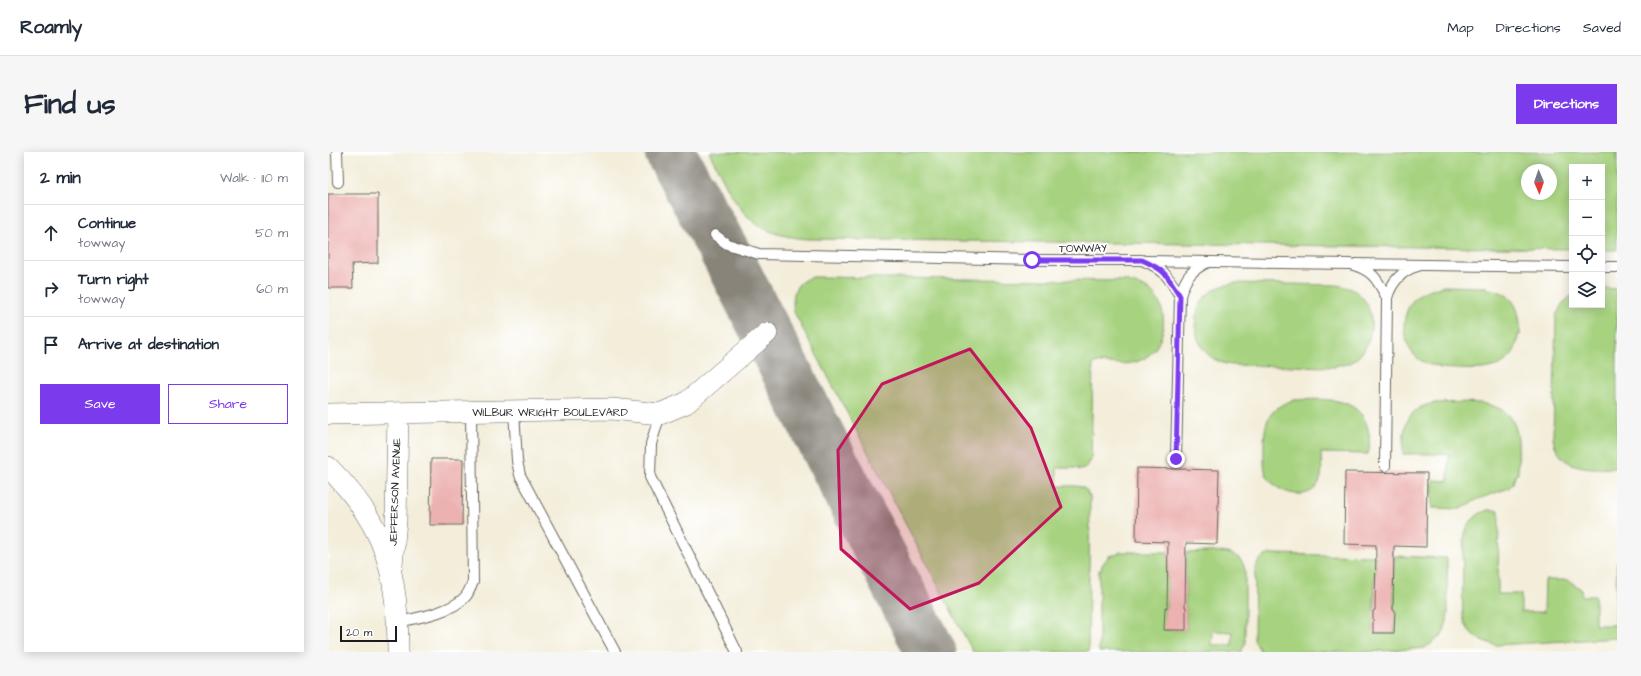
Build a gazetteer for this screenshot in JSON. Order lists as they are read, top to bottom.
{
  "streets": {
    "street": ["WILBUR WRIGHT BOULEVARD", "JEFFERSON AVENUE"],
    "lane": ["TOWWAY"]
  },
  "crossings": [
    ["WILBUR WRIGHT BOULEVARD", "JEFFERSON AVENUE"]
  ],
  "scale_bar": "20 m",
  "north": "bottom",
  "page": {
    "header": "Roamly",
    "nav": ["Map", "Directions", "Saved"],
    "buttons": [
      "Directions",
      ["Save", "Share"]
    ],
    "title": "Find us",
    "heading": ["2 min", "Walk · 110 m"],
    "map_buttons": ["+", "−"],
    "list": [
      ["Continue", "towway", "50 m"],
      ["Turn right", "towway", "60 m"],
      "Arrive at destination"
    ],
    "scale": "20 m"
  }
}
